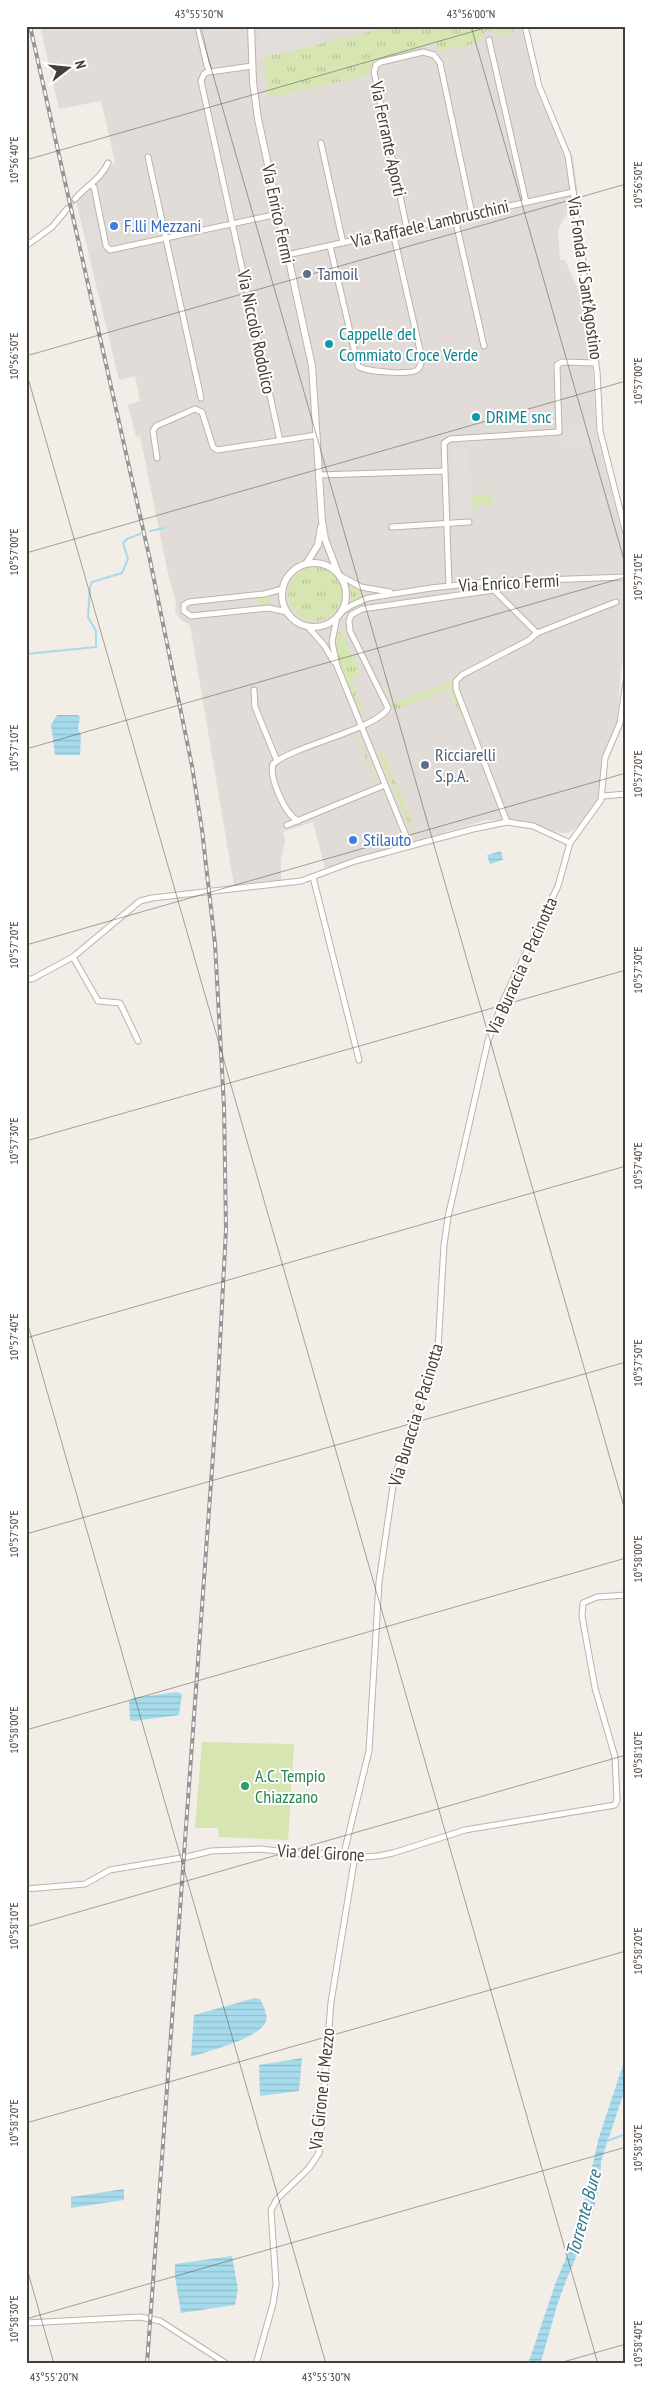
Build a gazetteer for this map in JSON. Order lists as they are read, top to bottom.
{
  "streets": {
    "street": [
      "Via Ferrante Aporti",
      "Via Enrico Fermi",
      "Via Raffaele Lambruschini",
      "Via Fonda di Sant'Agostino",
      "Via Niccolò Rodolico",
      "Via Buraccia e Pacinotta",
      "Via del Girone",
      "Via Girone di Mezzo"
    ]
  },
  "crossings": [
    ["Via Ferrante Aporti", "Via Raffaele Lambruschini"],
    ["Via Enrico Fermi", "Via Raffaele Lambruschini"],
    ["Via Raffaele Lambruschini", "Via Fonda di Sant'Agostino"],
    ["Via Buraccia e Pacinotta", "Via del Girone"],
    ["Via del Girone", "Via Girone di Mezzo"]
  ],
  "water": ["Torrente Bure"],
  "places": [
    "F.lli Mezzani",
    "Tamoil",
    "Cappelle del Commiato Croce Verde",
    "DRIME snc",
    "Ricciarelli S.p.A.",
    "Stilauto",
    "A.C. Tempio Chiazzano"
  ],
  "north": "right",
  "coordinates": [
    "43°55'50\"N",
    "43°56'00\"N",
    "10°56'40\"E",
    "10°56'50\"E",
    "10°57'00\"E",
    "10°57'10\"E",
    "10°57'20\"E",
    "10°57'30\"E",
    "10°57'40\"E",
    "10°57'50\"E",
    "10°58'00\"E",
    "10°58'10\"E",
    "10°58'20\"E",
    "10°58'30\"E",
    "10°58'40\"E",
    "43°55'20\"N",
    "43°55'30\"N"
  ]
}
